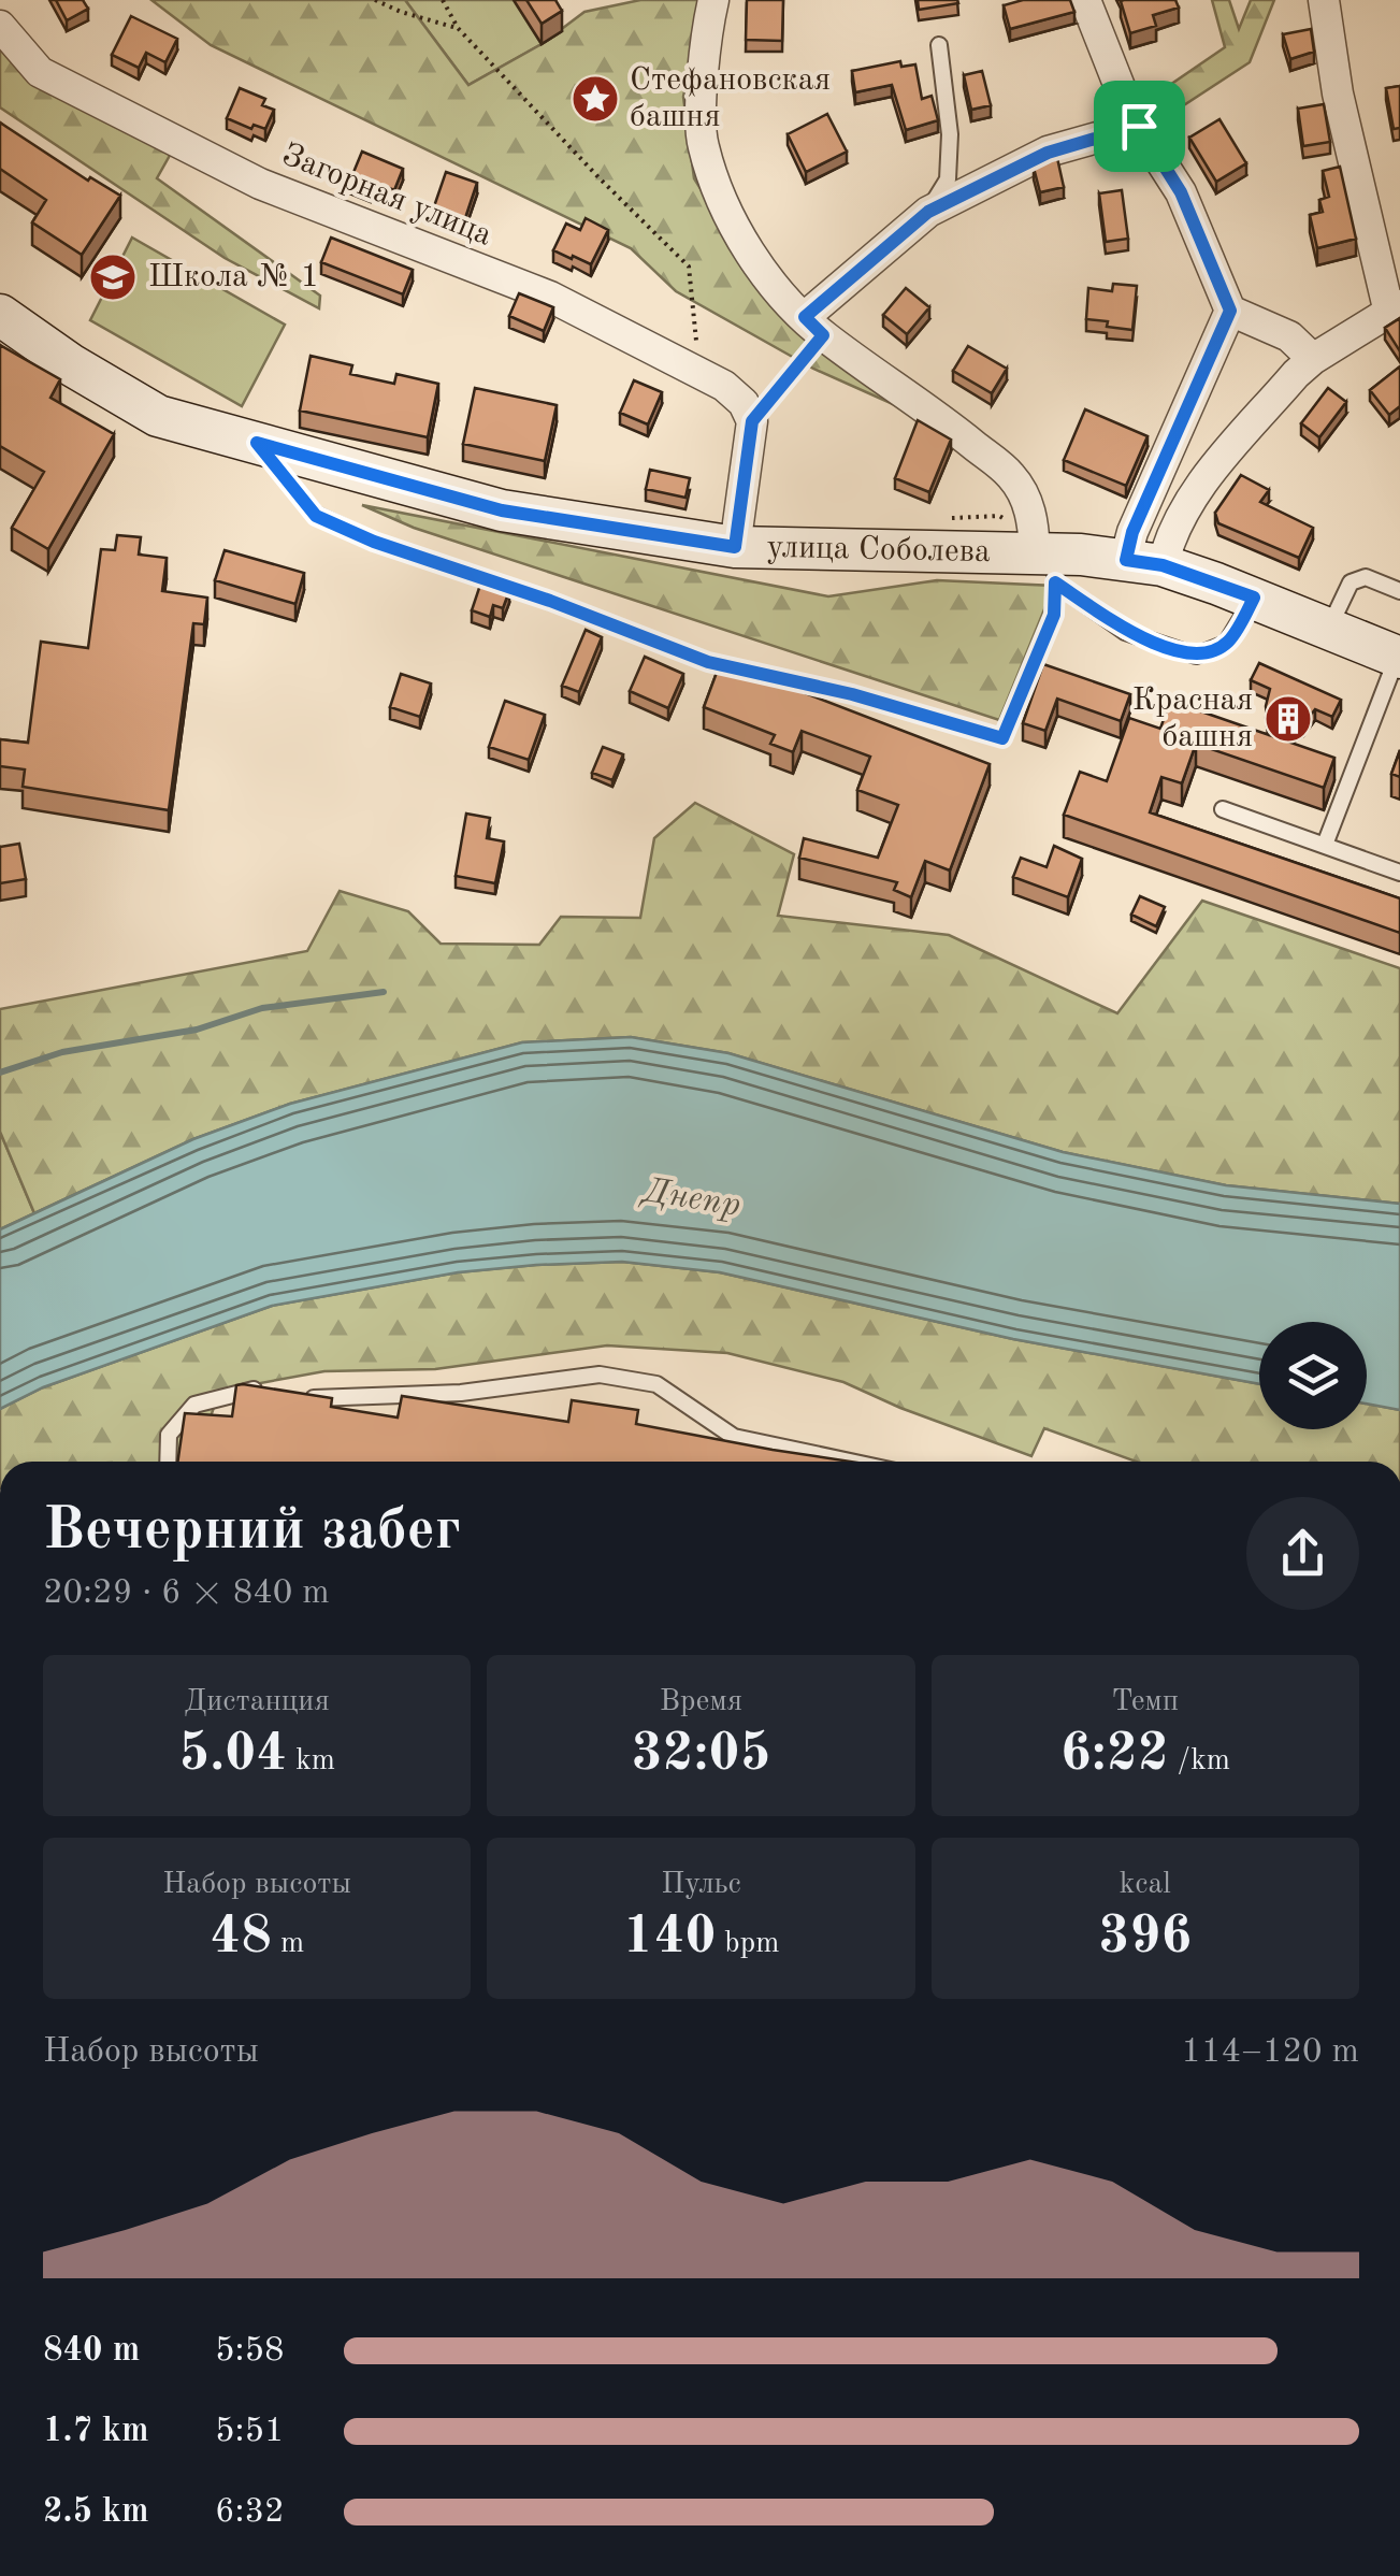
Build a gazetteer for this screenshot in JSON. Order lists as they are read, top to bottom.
{
  "streets": {
    "main road": ["улица Соболева"],
    "street": ["Загорная улица"]
  },
  "water": ["Днепр"],
  "places": {
    "place": ["Стефановская башня"],
    "school or university": ["Школа № 1"],
    "building": ["Красная башня"]
  },
  "page": {
    "heading": ["Вечерний забег", "20:29 · 6 × 840 m"],
    "stats": [
      ["Дистанция", "5.04 km"],
      ["Время", "32:05"],
      ["Темп", "6:22 /km"],
      ["Набор высоты", "48 m"],
      ["Пульс", "140 bpm"],
      ["kcal", "396"]
    ],
    "chart": ["Набор высоты", "114–120 m"],
    "list": [
      {
        "name": "840 m",
        "note": "5:58"
      },
      {
        "name": "1.7 km",
        "note": "5:51"
      },
      {
        "name": "2.5 km",
        "note": "6:32"
      }
    ]
  }
}
